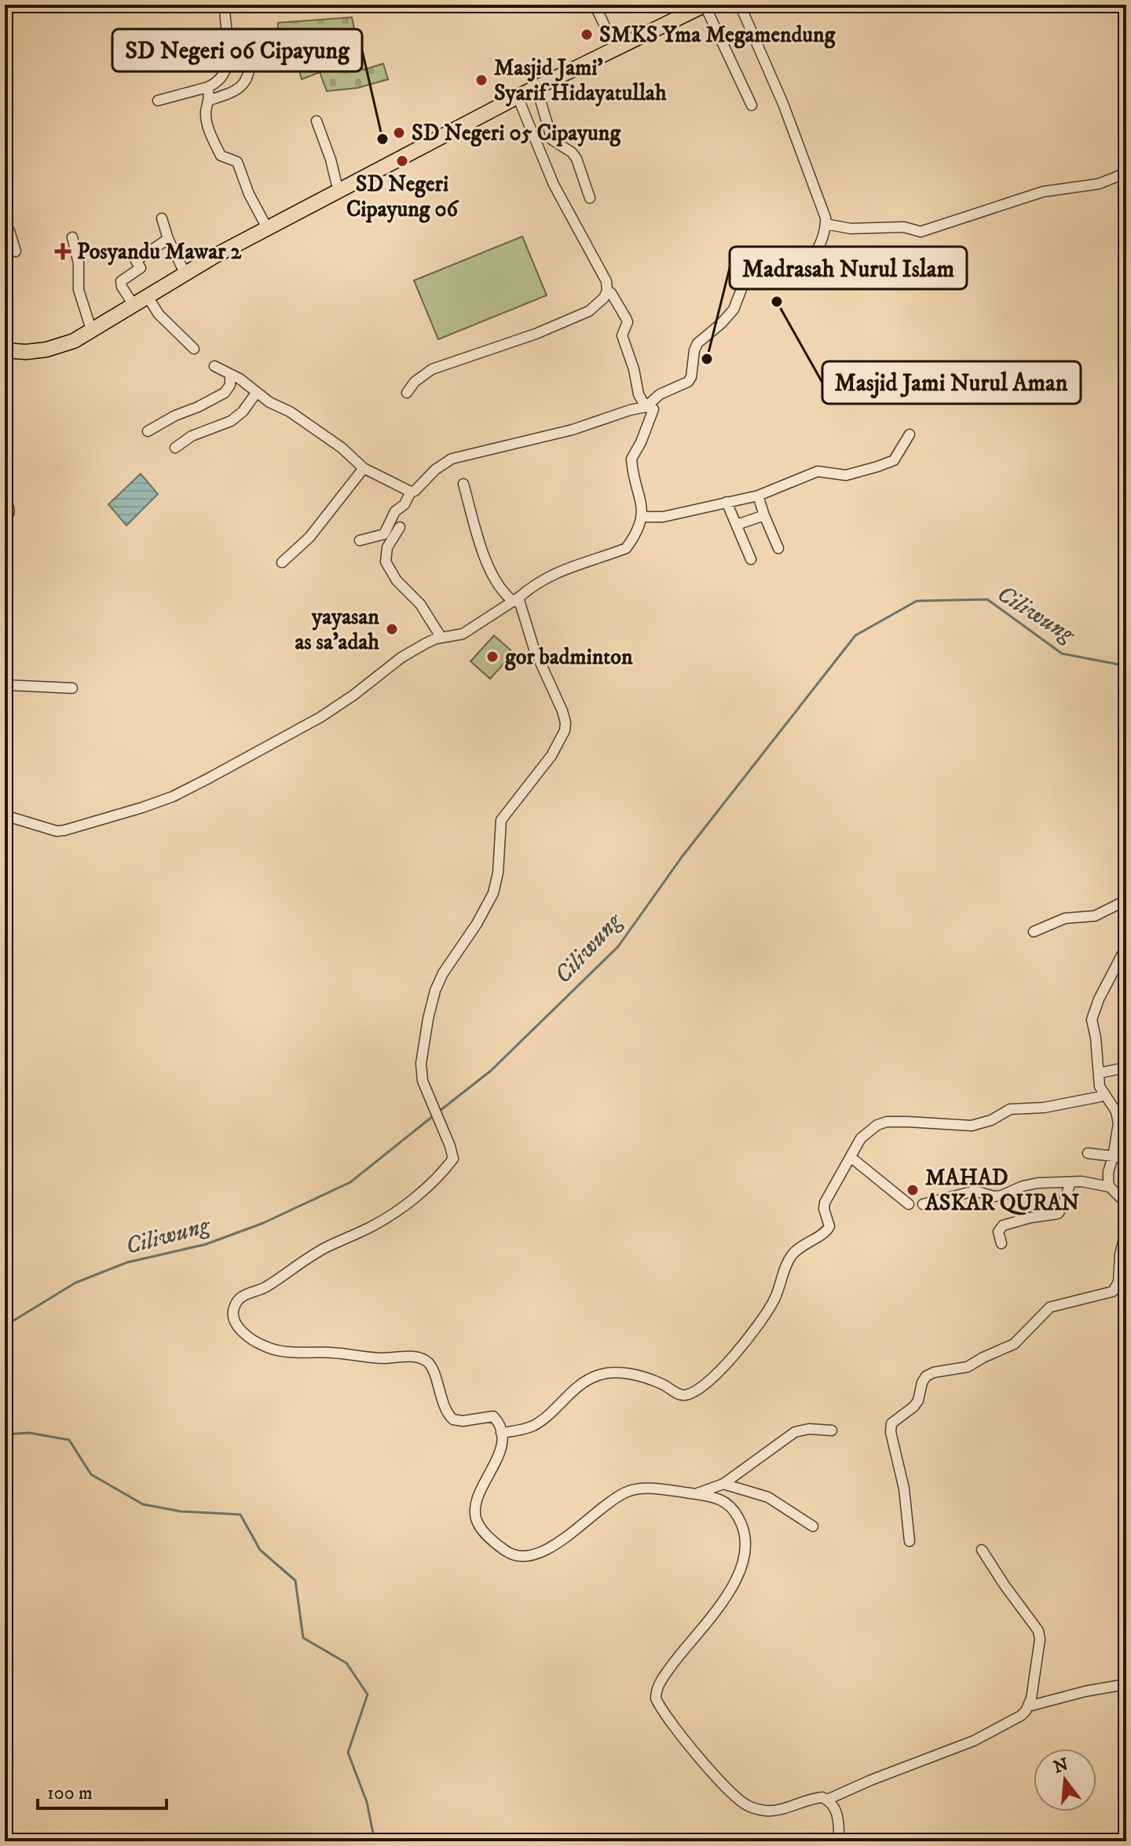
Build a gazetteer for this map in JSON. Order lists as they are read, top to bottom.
{
  "water": ["Ciliwung"],
  "places": {
    "other": [
      "SMKS Yma Megamendung",
      "Masjid Jami' Syarif Hidayatullah",
      "SD Negeri 05 Cipayung",
      "SD Negeri 06 Cipayung",
      "SD Negeri Cipayung 06",
      "Masjid Jami Nurul Aman",
      "Madrasah Nurul Islam",
      "yayasan as sa'adah",
      "gor badminton",
      "MAHAD ASKAR QURAN"
    ],
    "health": ["Posyandu Mawar 2"]
  },
  "scale_bar": "100 m",
  "north": "top"
}
